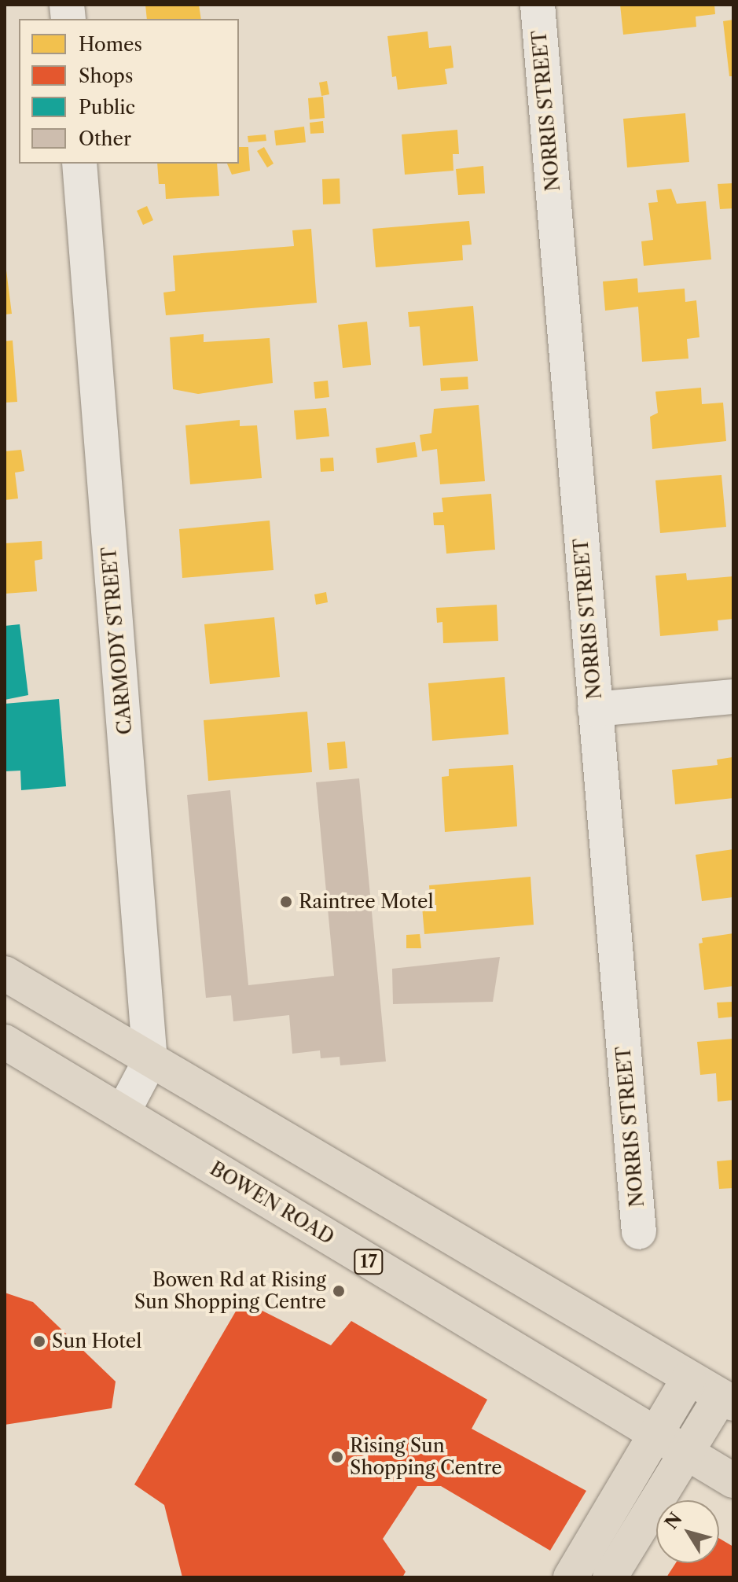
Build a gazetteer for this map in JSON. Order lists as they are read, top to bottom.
{
  "streets": {
    "main road": ["BOWEN ROAD", "17"],
    "street": ["NORRIS STREET", "CARMODY STREET"]
  },
  "places": [
    "Raintree Motel",
    "Bowen Rd at Rising Sun Shopping Centre",
    "Sun Hotel",
    "Rising Sun Shopping Centre"
  ],
  "legend": [
    "Homes",
    "Shops",
    "Public",
    "Other"
  ],
  "north": "top left"
}
